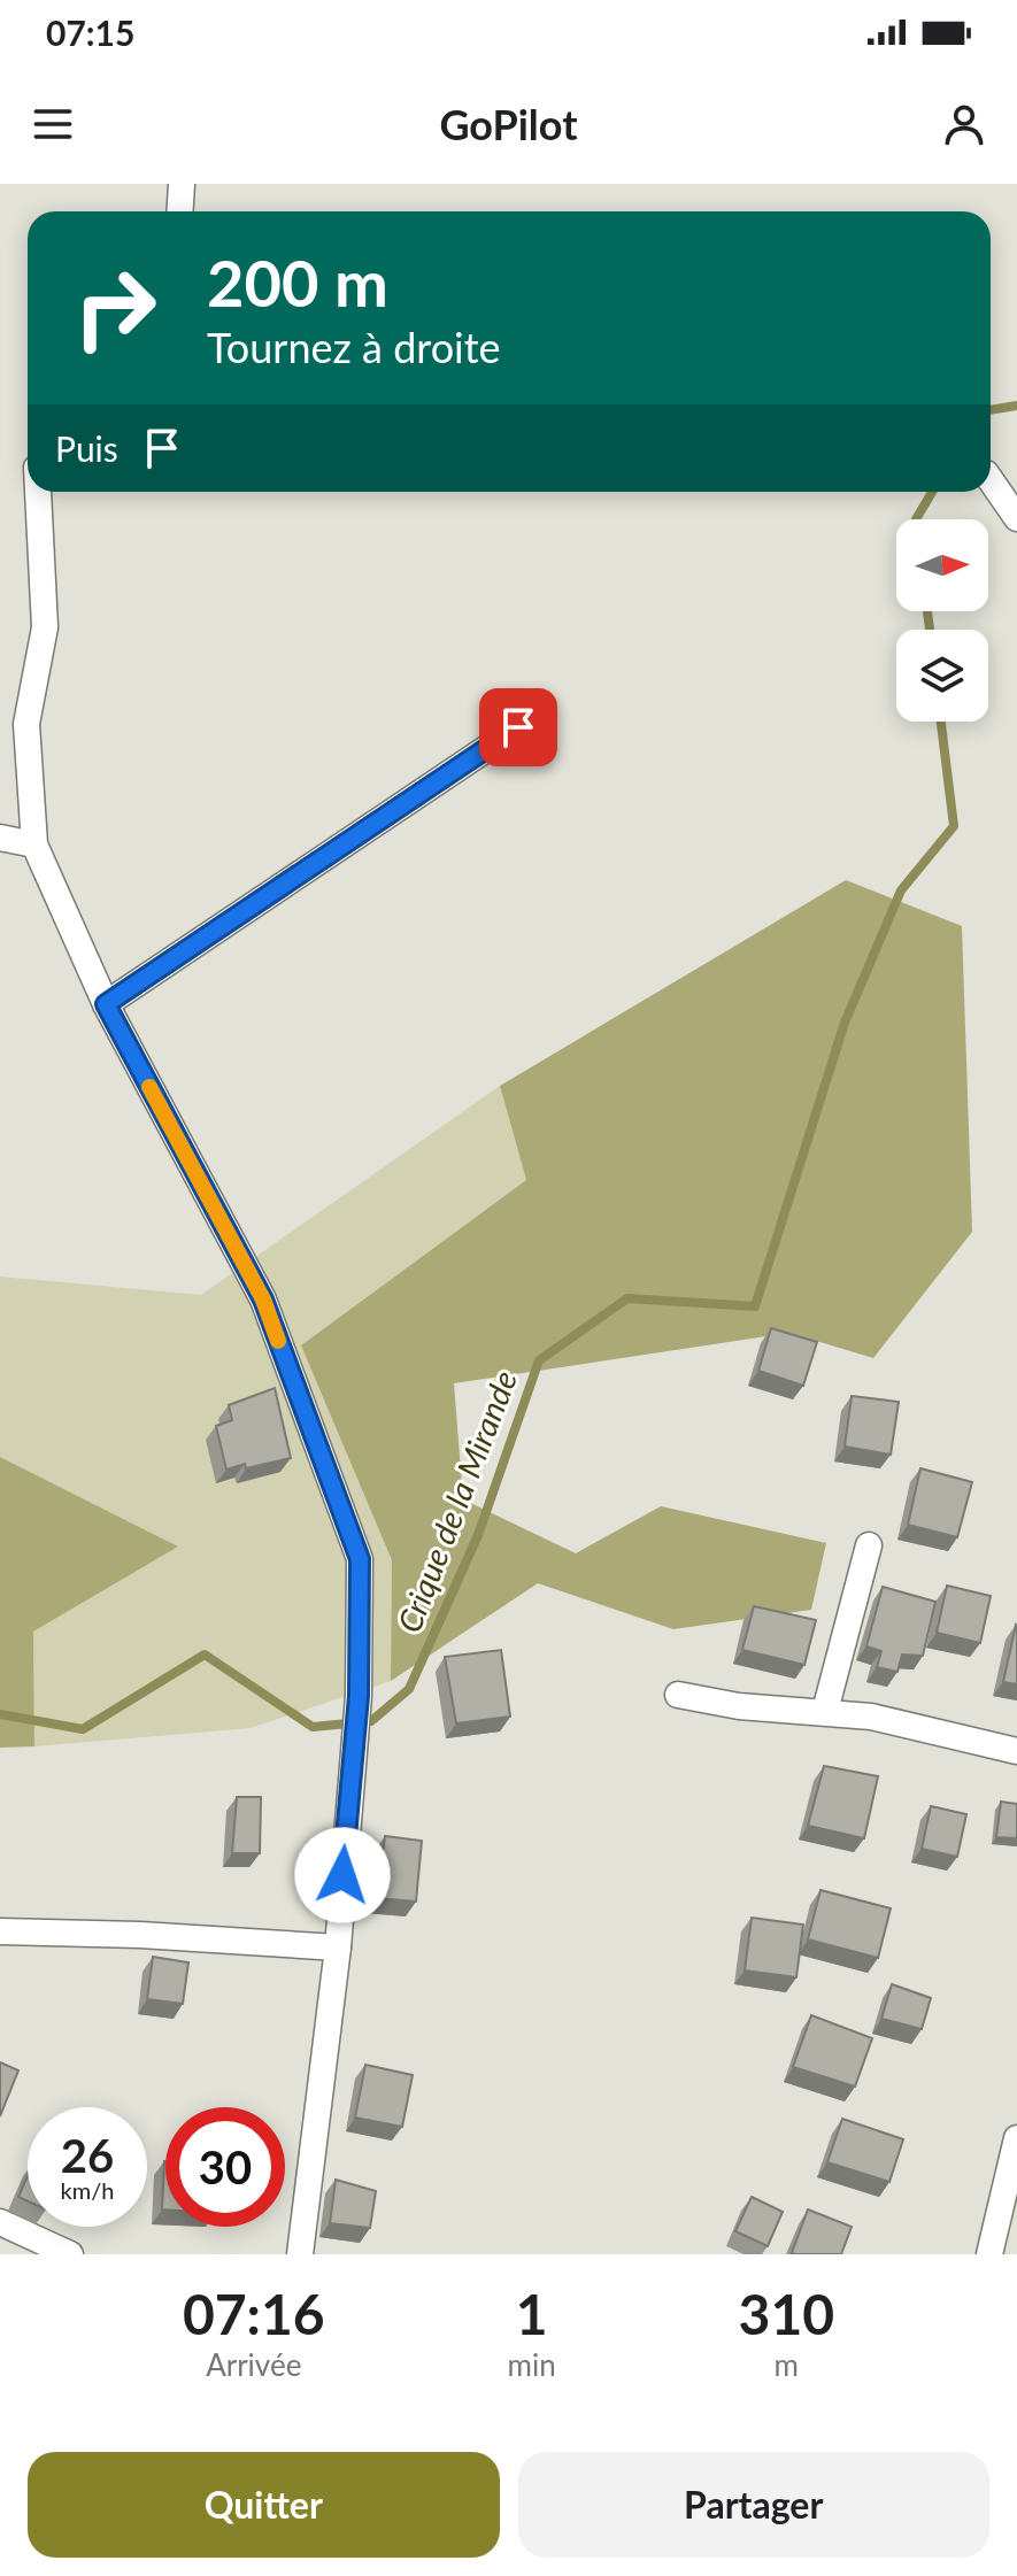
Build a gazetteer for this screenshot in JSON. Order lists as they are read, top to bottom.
{
  "water": ["Crique de la Mirande"],
  "north": "right",
  "page": {
    "status": "07:15",
    "header": "GoPilot",
    "turn": ["200 m", "Tournez à droite"],
    "then": "Puis",
    "speed": "26 km/h",
    "limit": "30",
    "eta": [
      "07:16",
      "Arrivée",
      "1",
      "min",
      "310",
      "m"
    ],
    "buttons": ["Quitter", "Partager"]
  }
}
